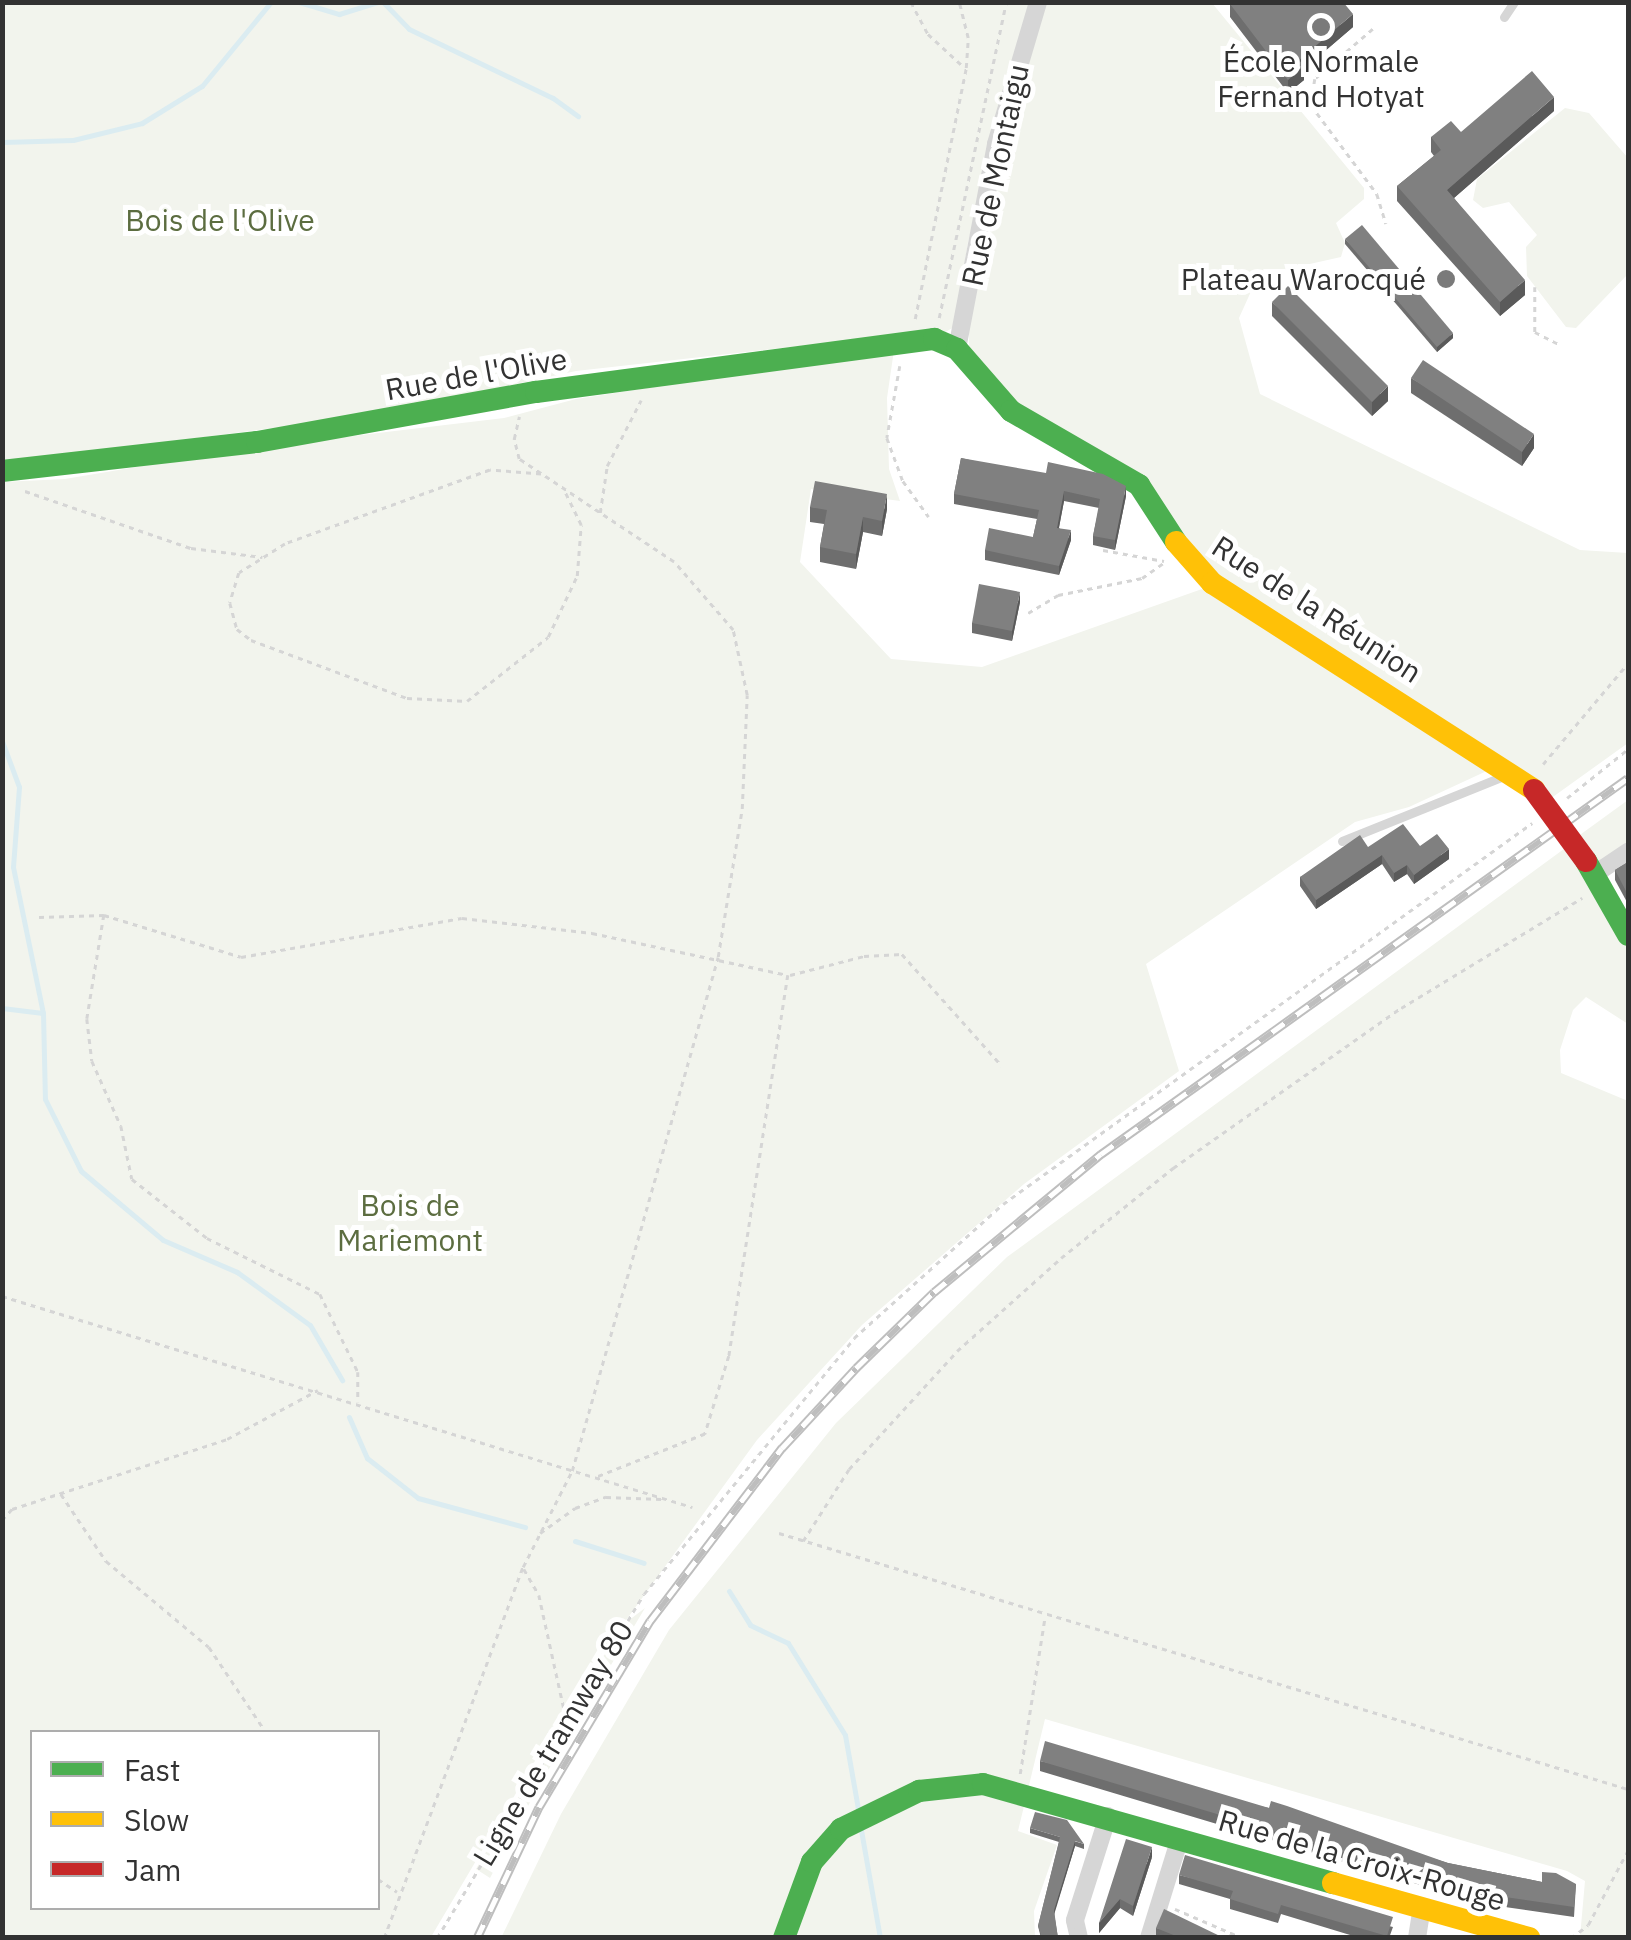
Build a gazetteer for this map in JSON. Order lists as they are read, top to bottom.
{
  "streets": {
    "street": [
      "Rue de Montaigu",
      "Rue de l'Olive",
      "Rue de la Réunion",
      "Rue de la Croix-Rouge"
    ],
    "path": ["Ligne de tramway 80"]
  },
  "crossings": [
    ["Rue de Montaigu", "Rue de l'Olive"],
    ["Rue de Montaigu", "Rue de la Réunion"],
    ["Rue de l'Olive", "Rue de la Réunion"]
  ],
  "parks": ["Bois de l'Olive", "Bois de Mariemont"],
  "places": ["École Normale Fernand Hotyat", "Plateau Warocqué"],
  "legend": ["Fast", "Slow", "Jam"]
}
